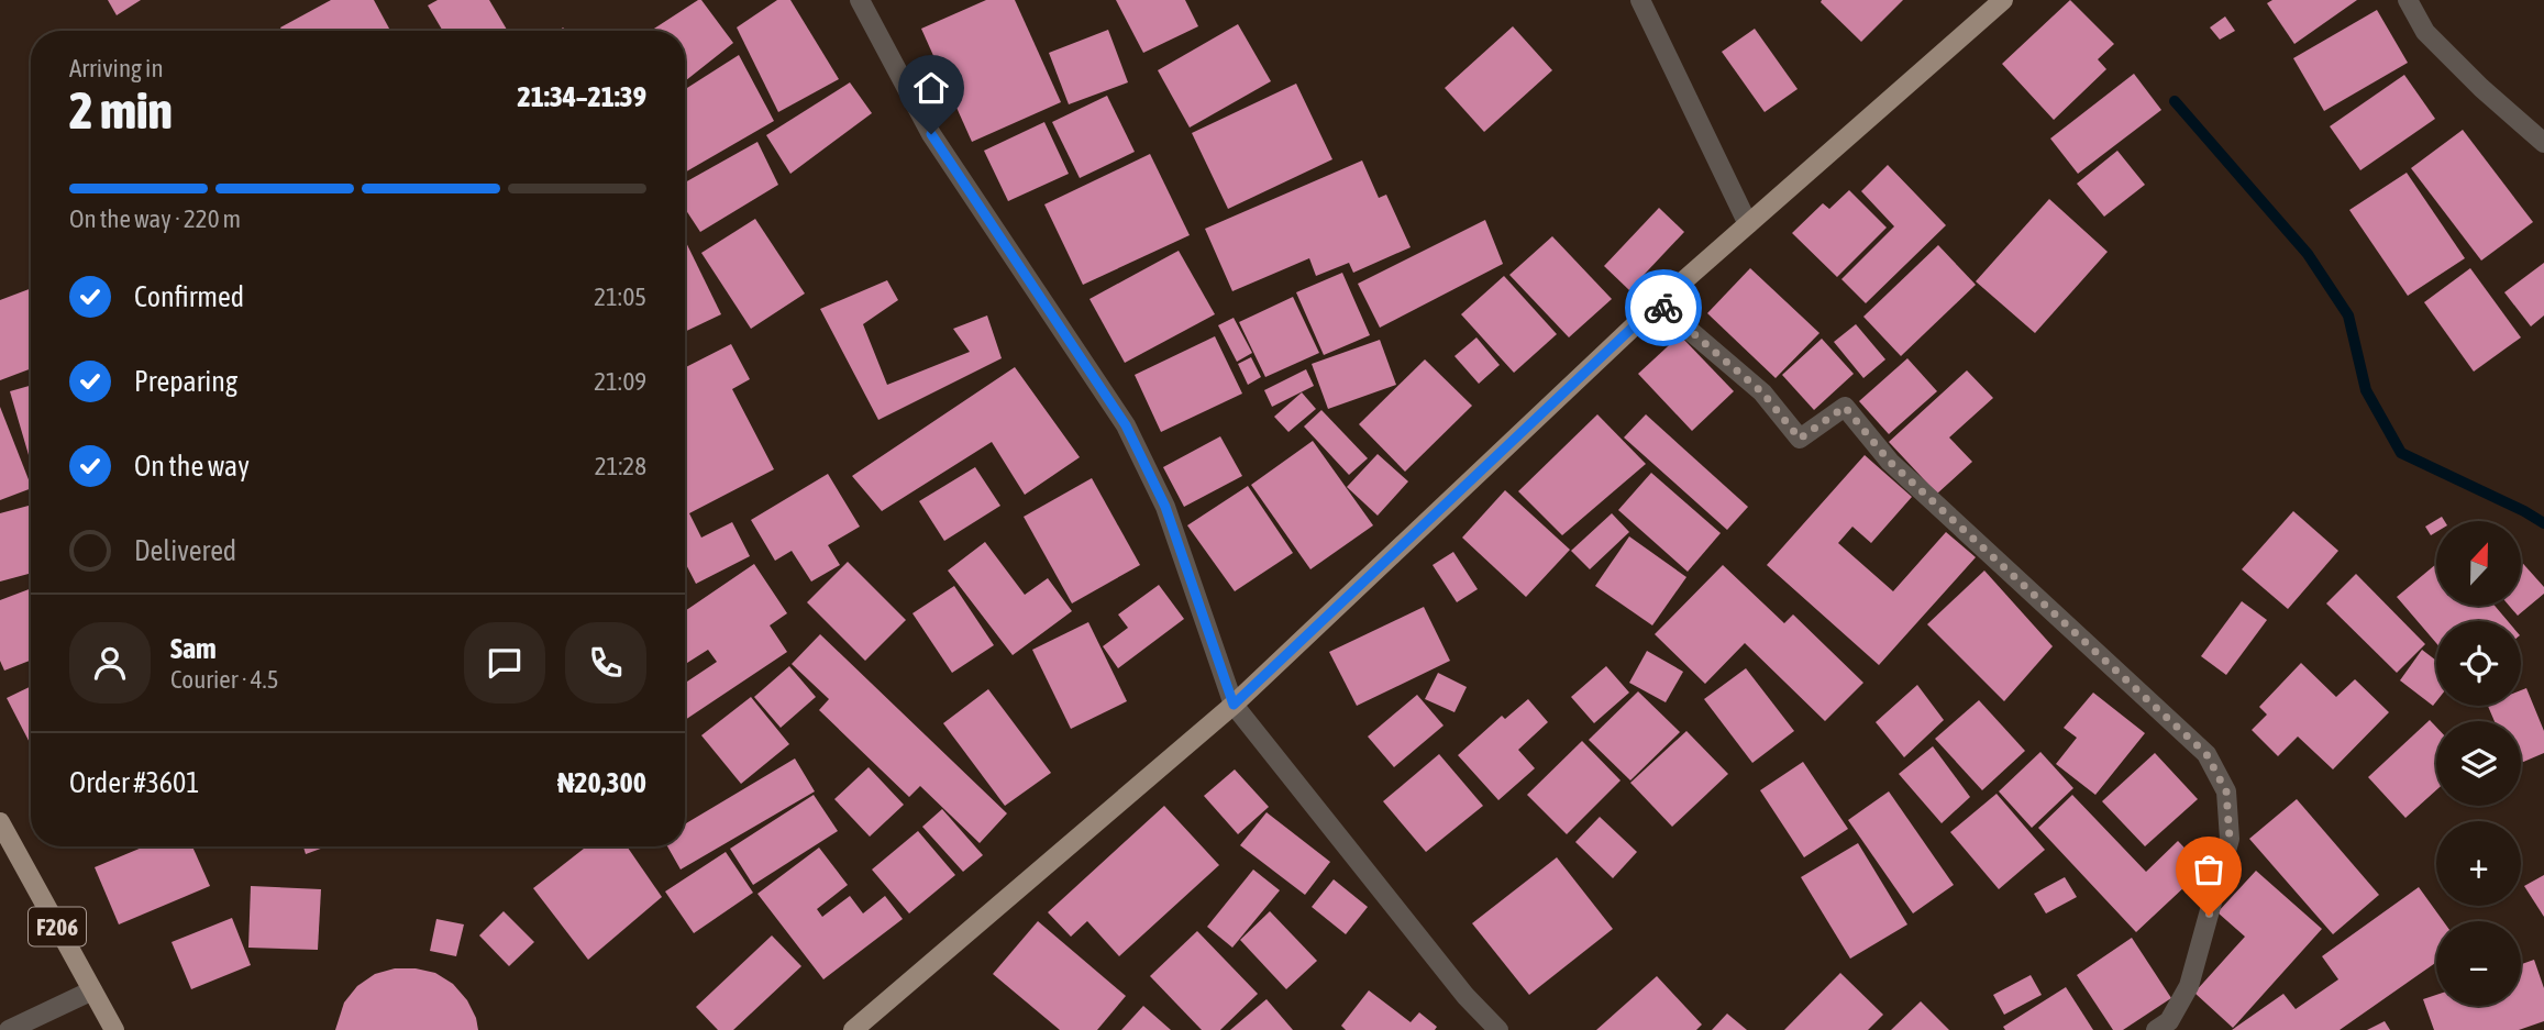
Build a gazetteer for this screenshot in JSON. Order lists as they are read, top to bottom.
{
  "streets": {
    "main road": ["F206"]
  },
  "north": "top",
  "page": {
    "heading": ["2 min", "Arriving in", "21:34–21:39"],
    "panel": [
      "Sam",
      "Courier · 4.5",
      "Order #3601",
      "₦20,300"
    ],
    "bar": "On the way · 220 m",
    "list": [
      ["Confirmed", "21:05"],
      ["Preparing", "21:09"],
      ["On the way", "21:28"],
      "Delivered"
    ],
    "map_buttons": ["+", "−"]
  }
}
